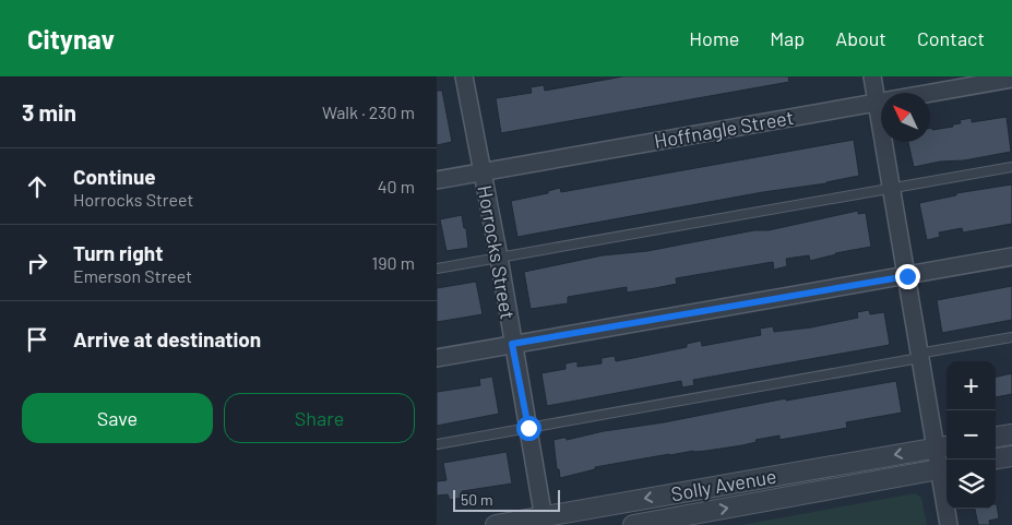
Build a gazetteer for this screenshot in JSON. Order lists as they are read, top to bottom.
{
  "streets": {
    "street": ["Hoffnagle Street", "Horrocks Street", "Solly Avenue"]
  },
  "crossings": [
    ["Hoffnagle Street", "Horrocks Street"],
    ["Horrocks Street", "Solly Avenue"]
  ],
  "scale_bar": "50 m",
  "north": "top left",
  "page": {
    "header": "Citynav",
    "nav": [
      "Home",
      "Map",
      "About",
      "Contact"
    ],
    "heading": ["3 min", "Walk · 230 m"],
    "list": [
      ["Continue", "Horrocks Street", "40 m"],
      ["Turn right", "Emerson Street", "190 m"],
      "Arrive at destination"
    ],
    "map_buttons": ["+", "−"],
    "buttons": ["Save", "Share"],
    "scale": "50 m"
  }
}
